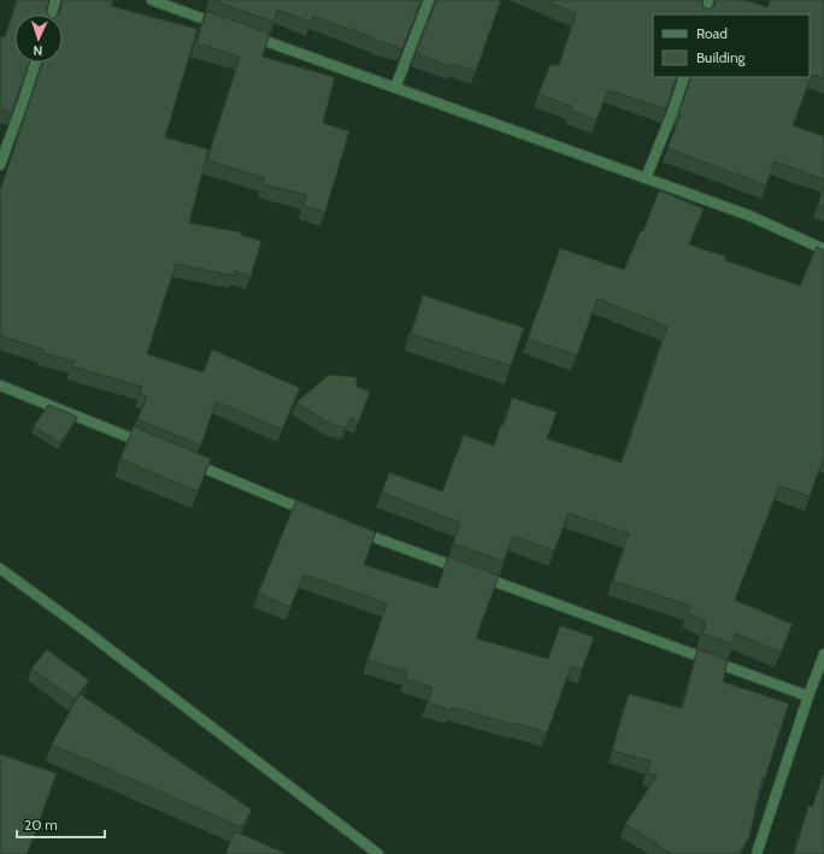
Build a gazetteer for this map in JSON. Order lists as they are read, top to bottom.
{
  "legend": ["Road", "Building"],
  "scale_bar": "20 m",
  "north": "bottom"
}
